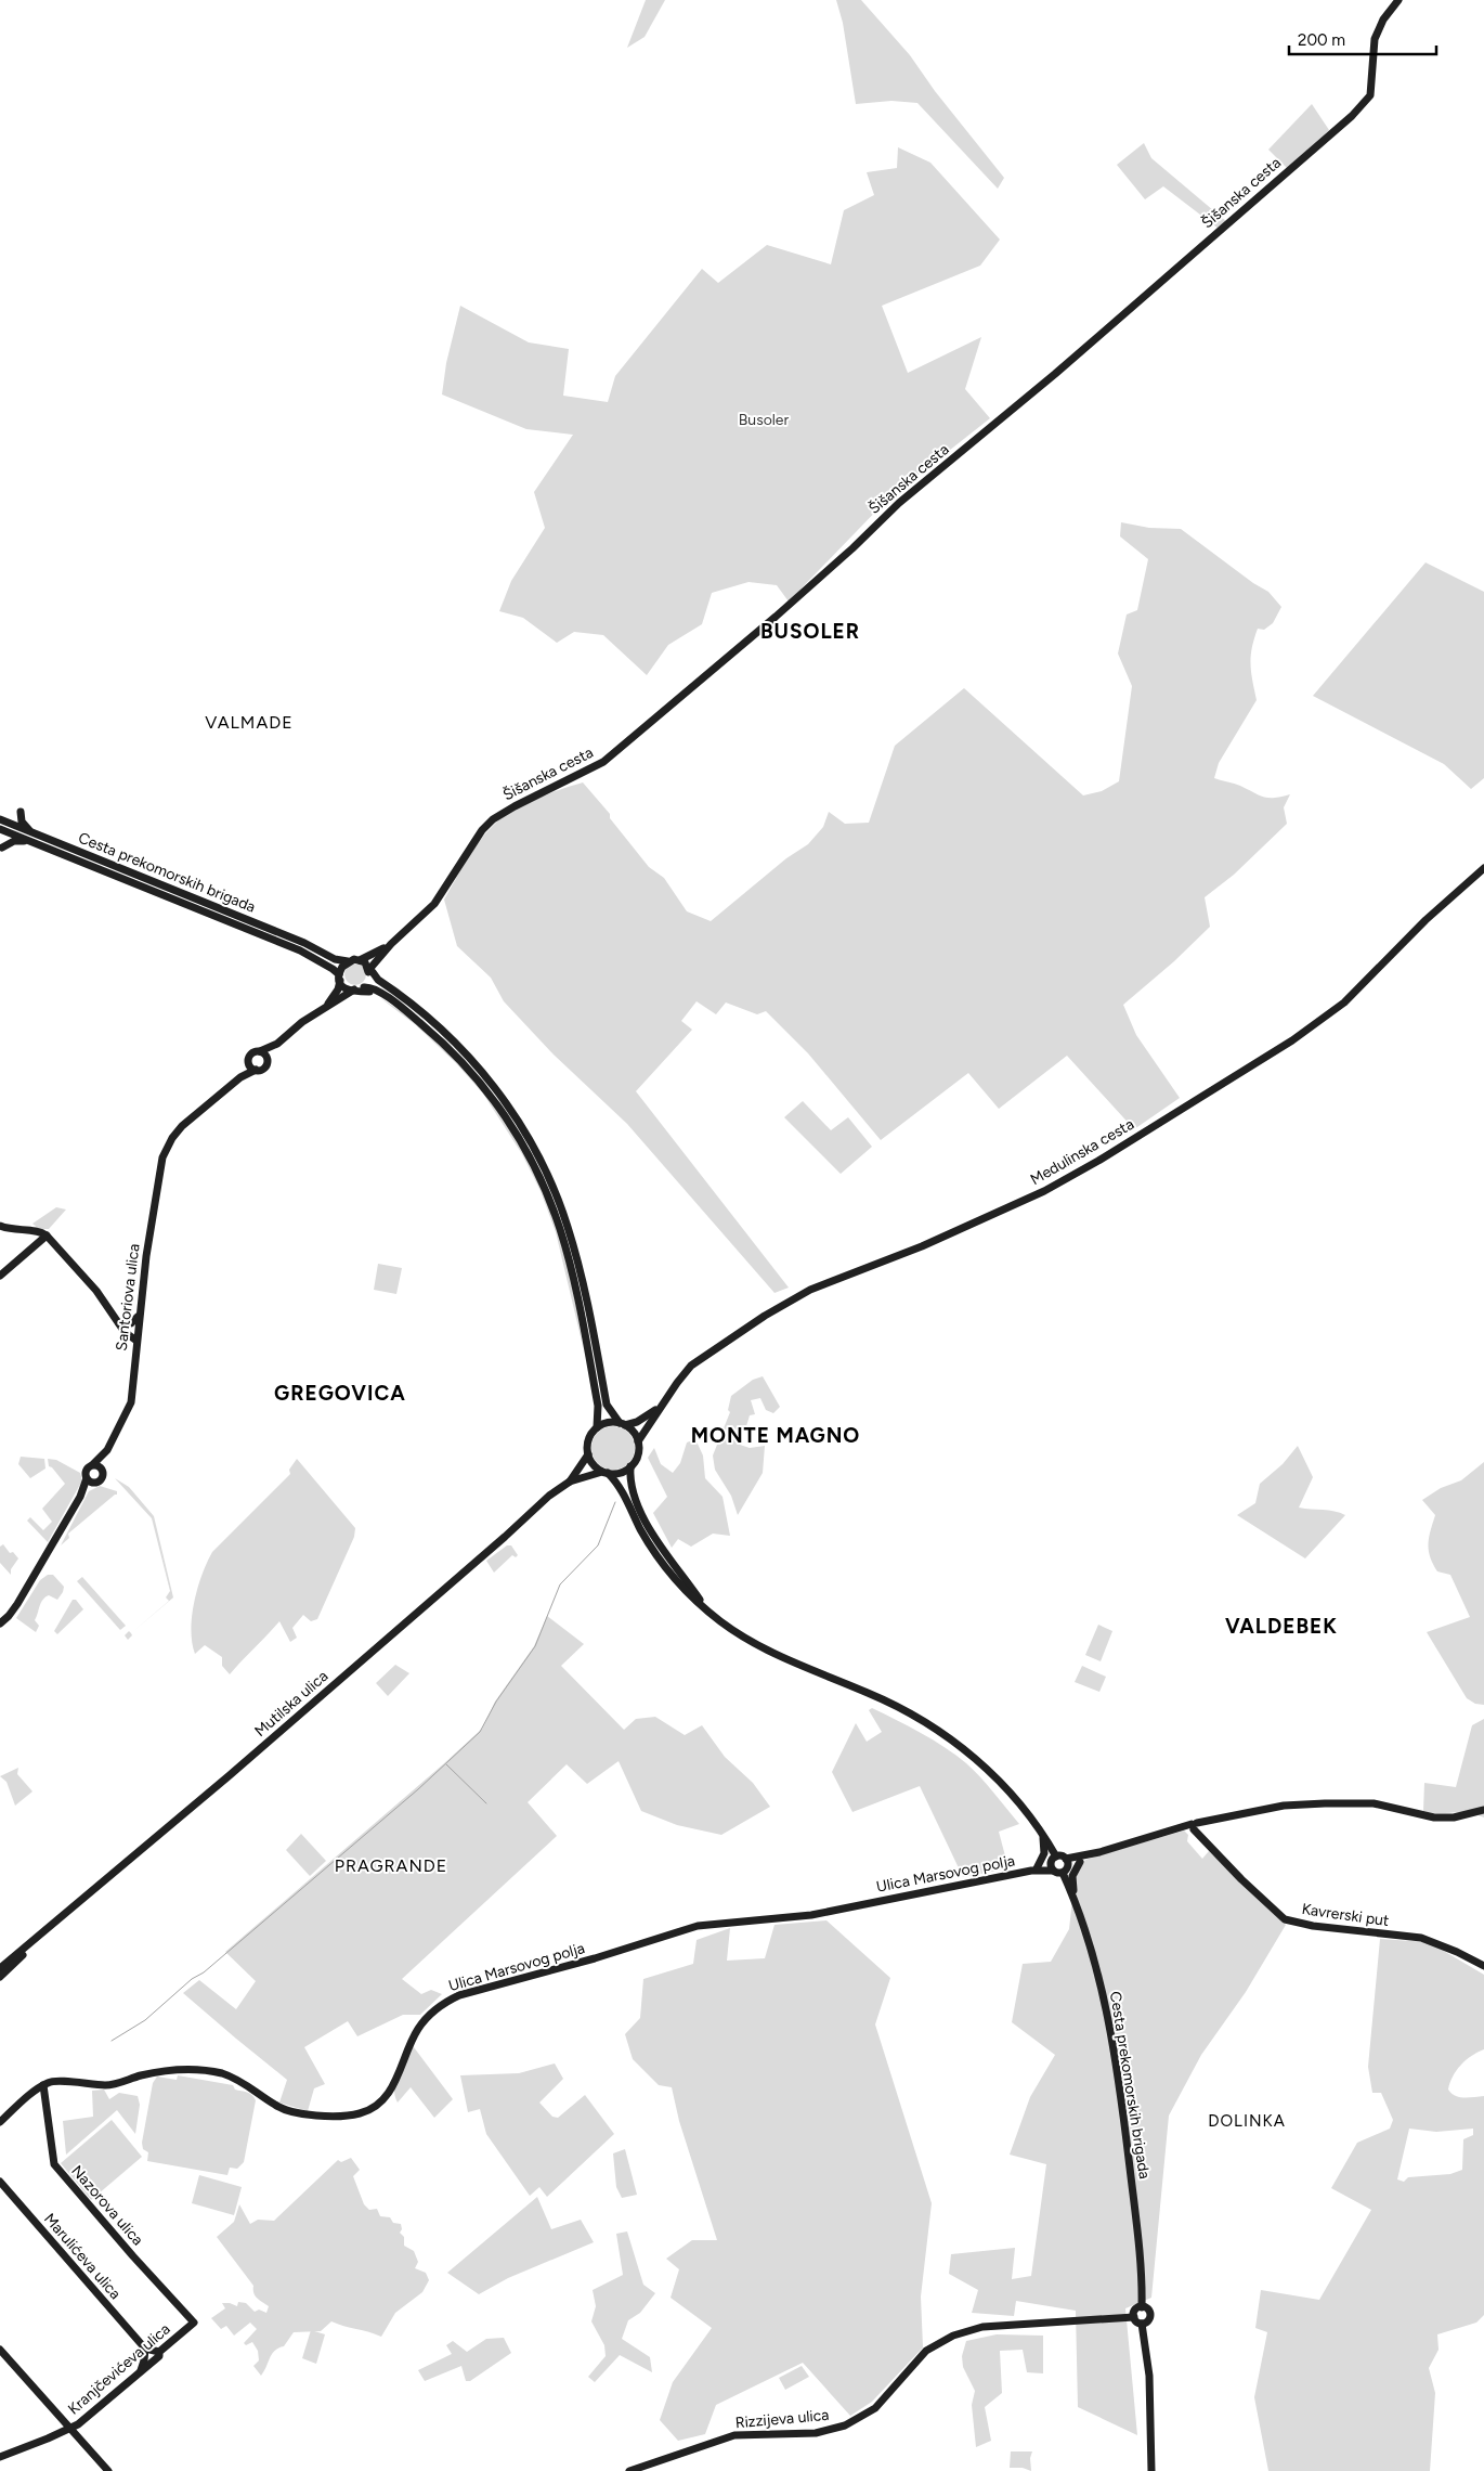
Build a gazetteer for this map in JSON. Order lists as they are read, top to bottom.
{
  "streets": {
    "main road": [
      "Šišanska cesta",
      "Cesta prekomorskih brigada",
      "Medulinska cesta",
      "Santoriova ulica",
      "Mutilska ulica",
      "Ulica Marsovog polja",
      "Kavrerski put",
      "Nazorova ulica",
      "Marulićeva ulica",
      "Kranjčevićeva ulica",
      "Rizzijeva ulica"
    ]
  },
  "crossings": [
    ["Šišanska cesta", "Cesta prekomorskih brigada"],
    ["Cesta prekomorskih brigada", "Rizzijeva ulica"],
    ["Medulinska cesta", "Mutilska ulica"],
    ["Ulica Marsovog polja", "Nazorova ulica"],
    ["Nazorova ulica", "Kranjčevićeva ulica"]
  ],
  "districts": [
    "BUSOLER",
    "VALMADE",
    "GREGOVICA",
    "MONTE MAGNO",
    "VALDEBEK",
    "PRAGRANDE",
    "DOLINKA"
  ],
  "parks": ["Busoler"],
  "scale_bar": "200 m"
}
